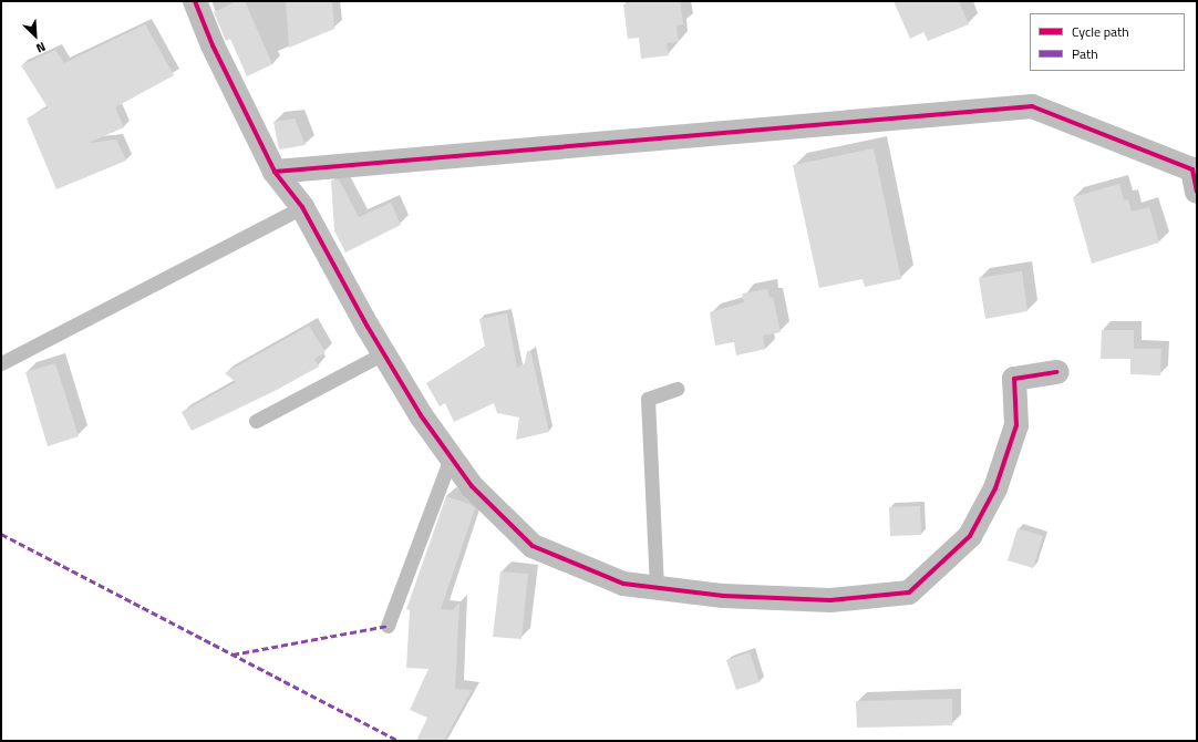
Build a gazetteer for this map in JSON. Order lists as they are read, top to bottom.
{
  "legend": ["Cycle path", "Path"],
  "north": "bottom right"
}
